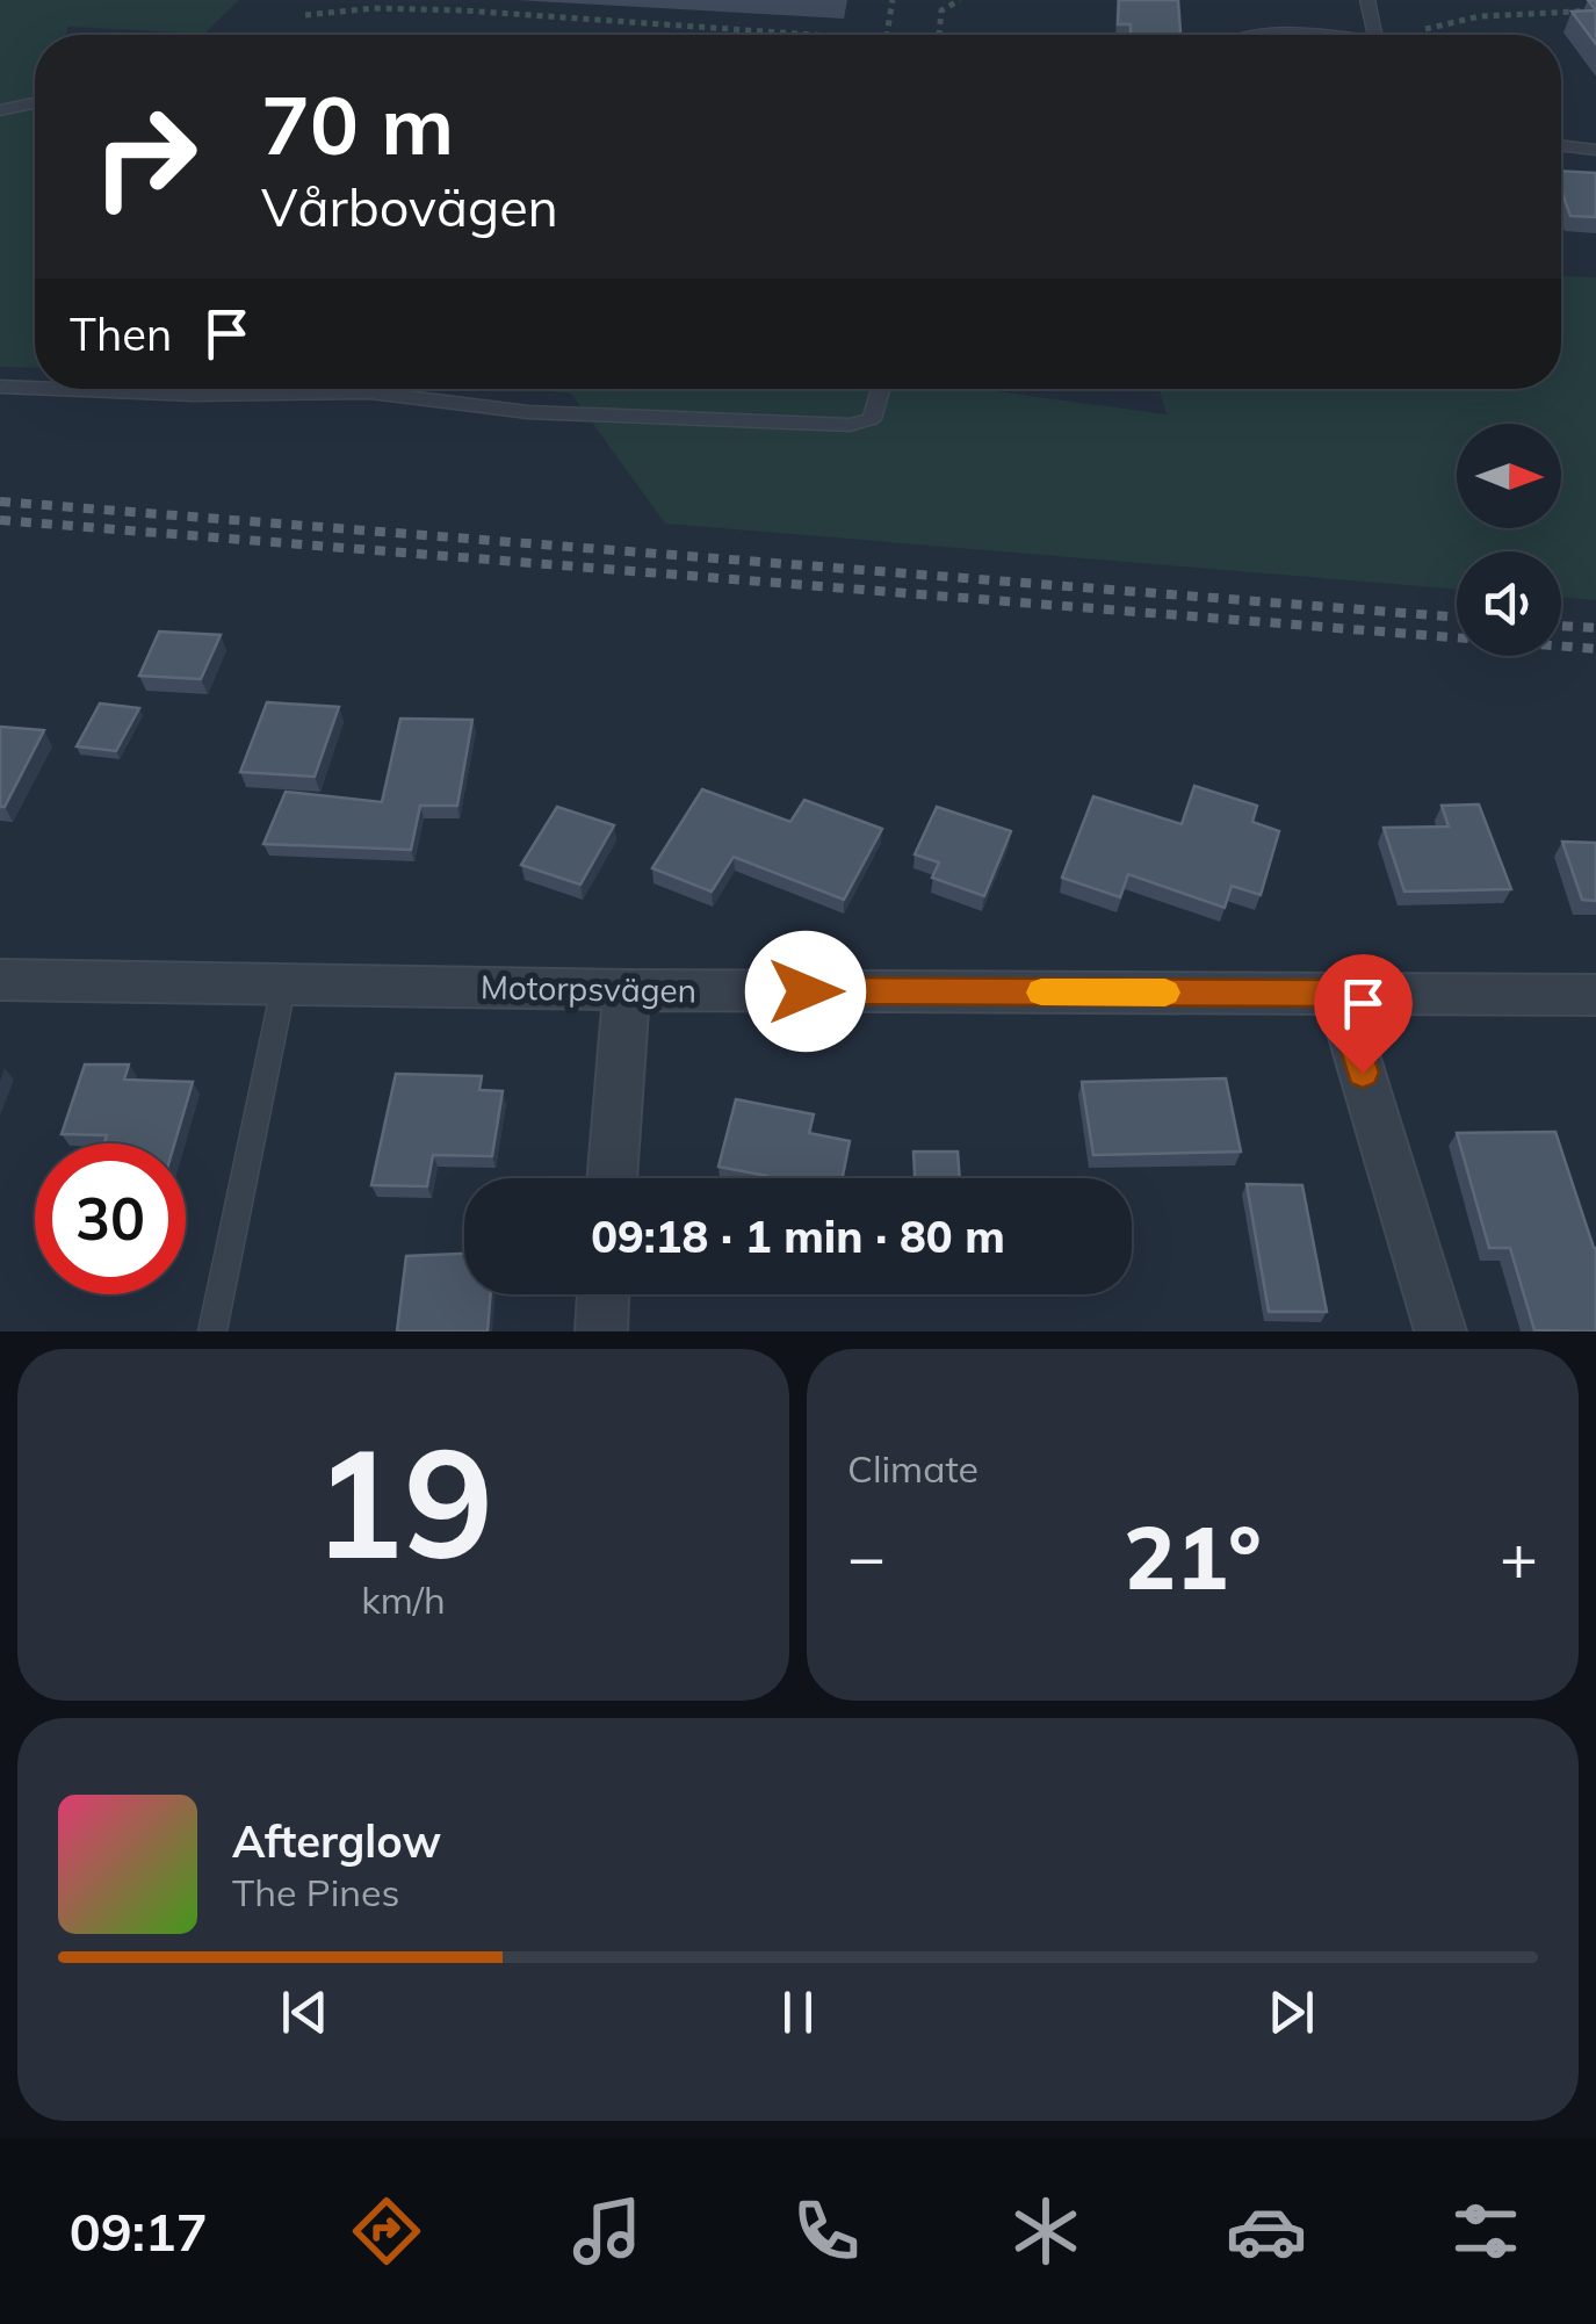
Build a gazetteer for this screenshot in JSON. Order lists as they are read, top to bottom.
{
  "streets": {
    "street": ["Motorpsvägen"]
  },
  "north": "right",
  "page": {
    "turn": ["70 m", "Vårbovägen"],
    "then": "Then",
    "limit": "30",
    "trip": "09:18 · 1 min · 80 m",
    "tile": [
      ["19", "km/h"],
      "Climate"
    ],
    "heat": ["−", "21°", "+"],
    "song": ["Afterglow", "The Pines"],
    "tabs": "09:17"
  }
}
